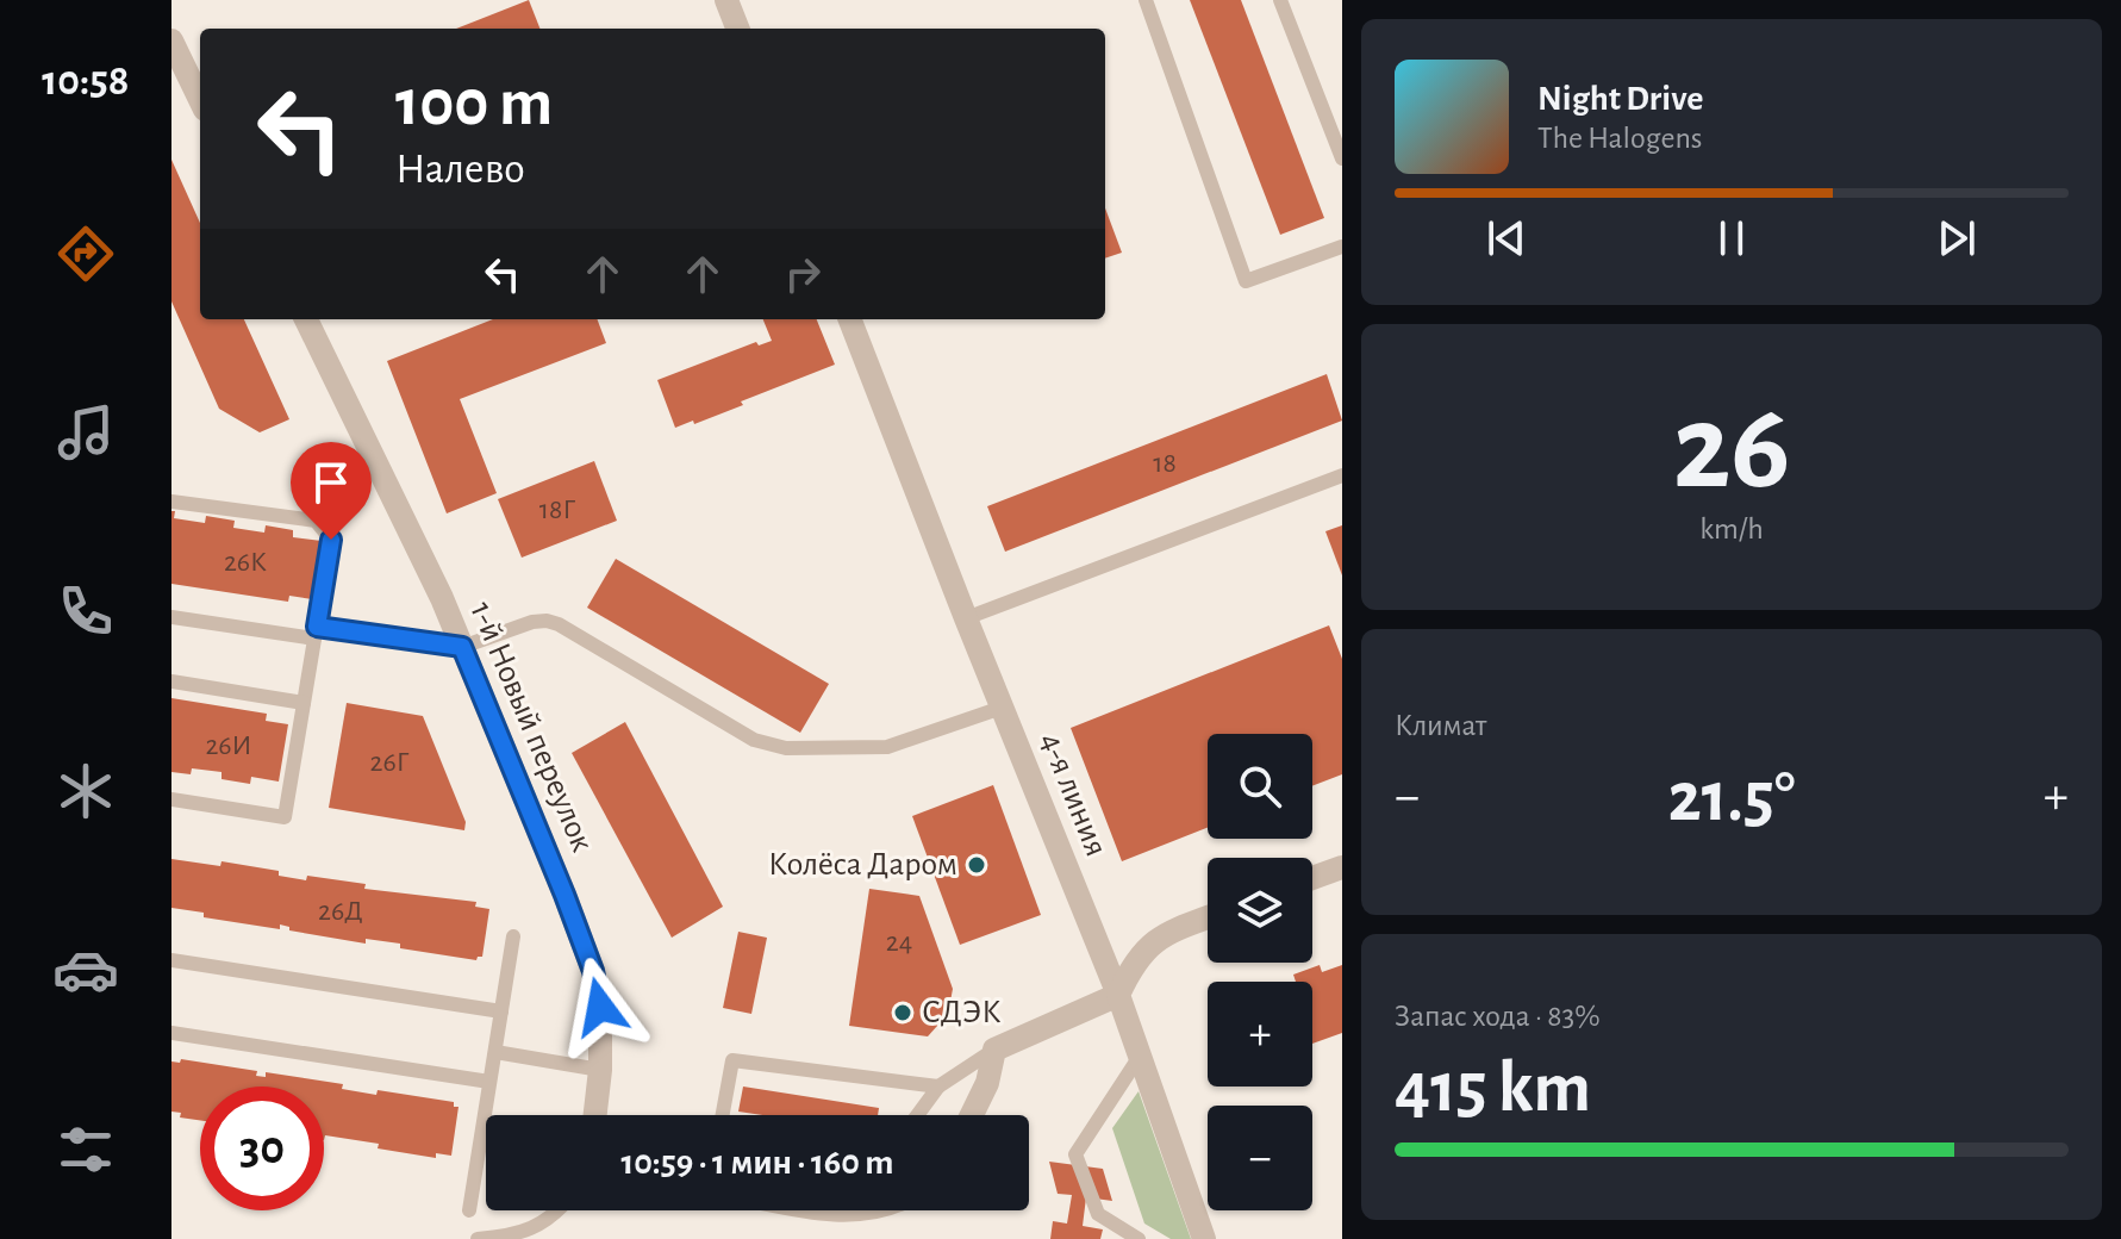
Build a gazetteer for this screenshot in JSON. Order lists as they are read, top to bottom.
{
  "streets": {
    "street": ["1-й Новый переулок", "4-я линия"]
  },
  "places": ["Колёса Даром", "СДЭК"],
  "house_numbers": [
    "18",
    "18Г",
    "26К",
    "26И",
    "26Г",
    "26Д",
    "24"
  ],
  "page": {
    "tabs": "10:58",
    "turn": ["100 m", "Налево"],
    "song": ["Night Drive", "The Halogens"],
    "tile": [
      ["26", "km/h"],
      "Климат",
      ["Запас хода · 83%", "415 km"]
    ],
    "map_buttons": ["+", "−"],
    "heat": ["−", "21.5°", "+"],
    "limit": "30",
    "trip": "10:59 · 1 мин · 160 m"
  }
}
